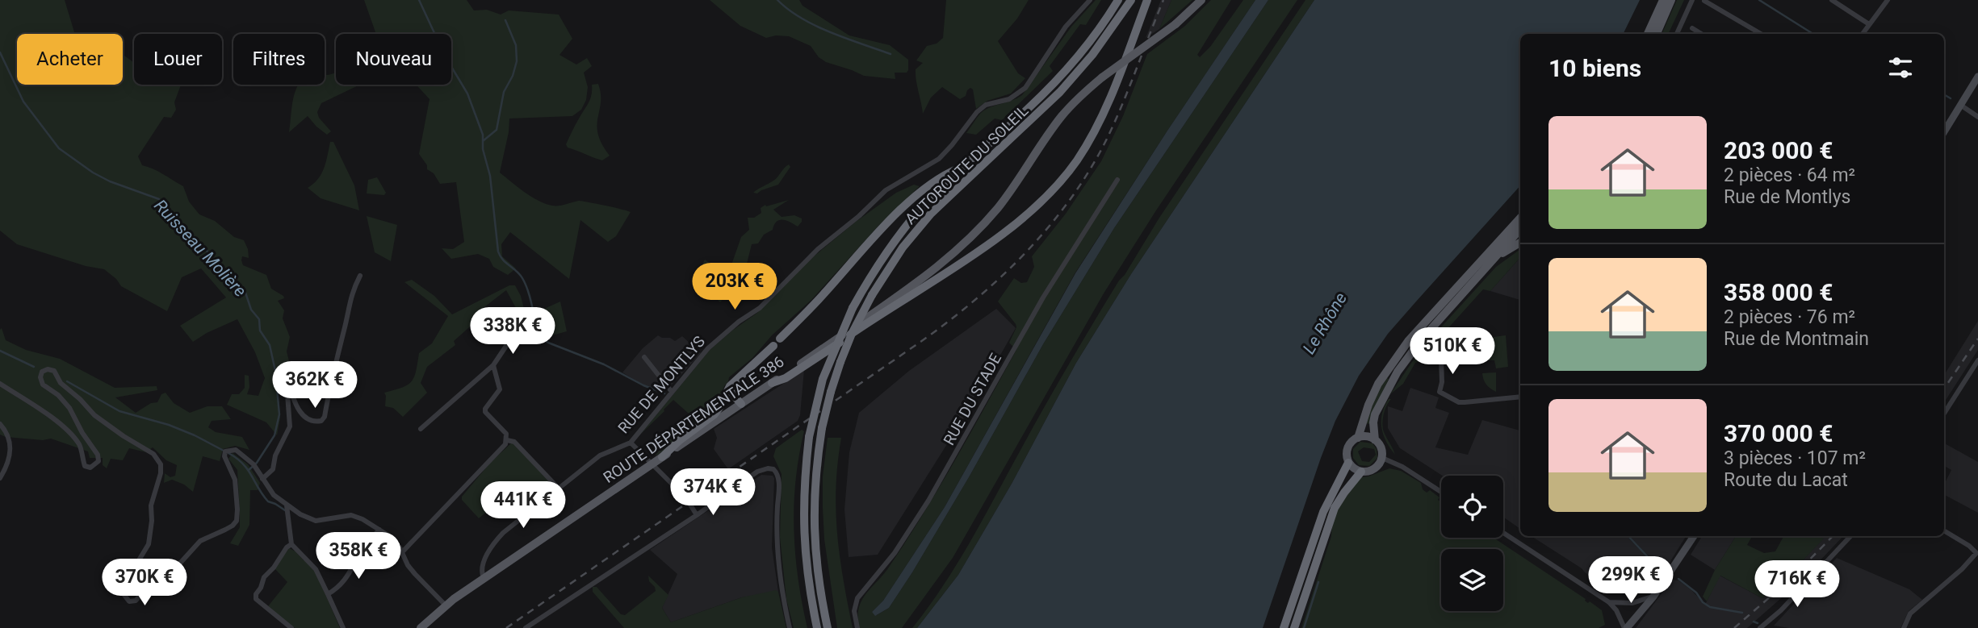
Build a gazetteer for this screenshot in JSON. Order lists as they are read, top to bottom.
{
  "streets": {
    "highway": ["AUTOROUTE DU SOLEIL"],
    "main road": ["ROUTE DÉPARTEMENTALE 386"],
    "street": ["RUE DE MONTLYS", "RUE DU STADE"]
  },
  "crossings": [
    ["RUE DE MONTLYS", "ROUTE DÉPARTEMENTALE 386"]
  ],
  "water": ["Ruisseau Molière", "Le Rhône"],
  "page": {
    "chip": [
      "Acheter",
      "Louer",
      "Filtres",
      "Nouveau"
    ],
    "heading": "10 biens",
    "list": [
      {
        "name": "203 000 €",
        "note": "2 pièces · 64 m² · Rue de Montlys"
      },
      {
        "name": "358 000 €",
        "note": "2 pièces · 76 m² · Rue de Montmain"
      },
      {
        "name": "370 000 €",
        "note": "3 pièces · 107 m² · Route du Lacat"
      }
    ],
    "price": [
      "203K €",
      "338K €",
      "510K €",
      "362K €",
      "374K €",
      "441K €",
      "358K €",
      "299K €",
      "370K €",
      "716K €"
    ]
  }
}
